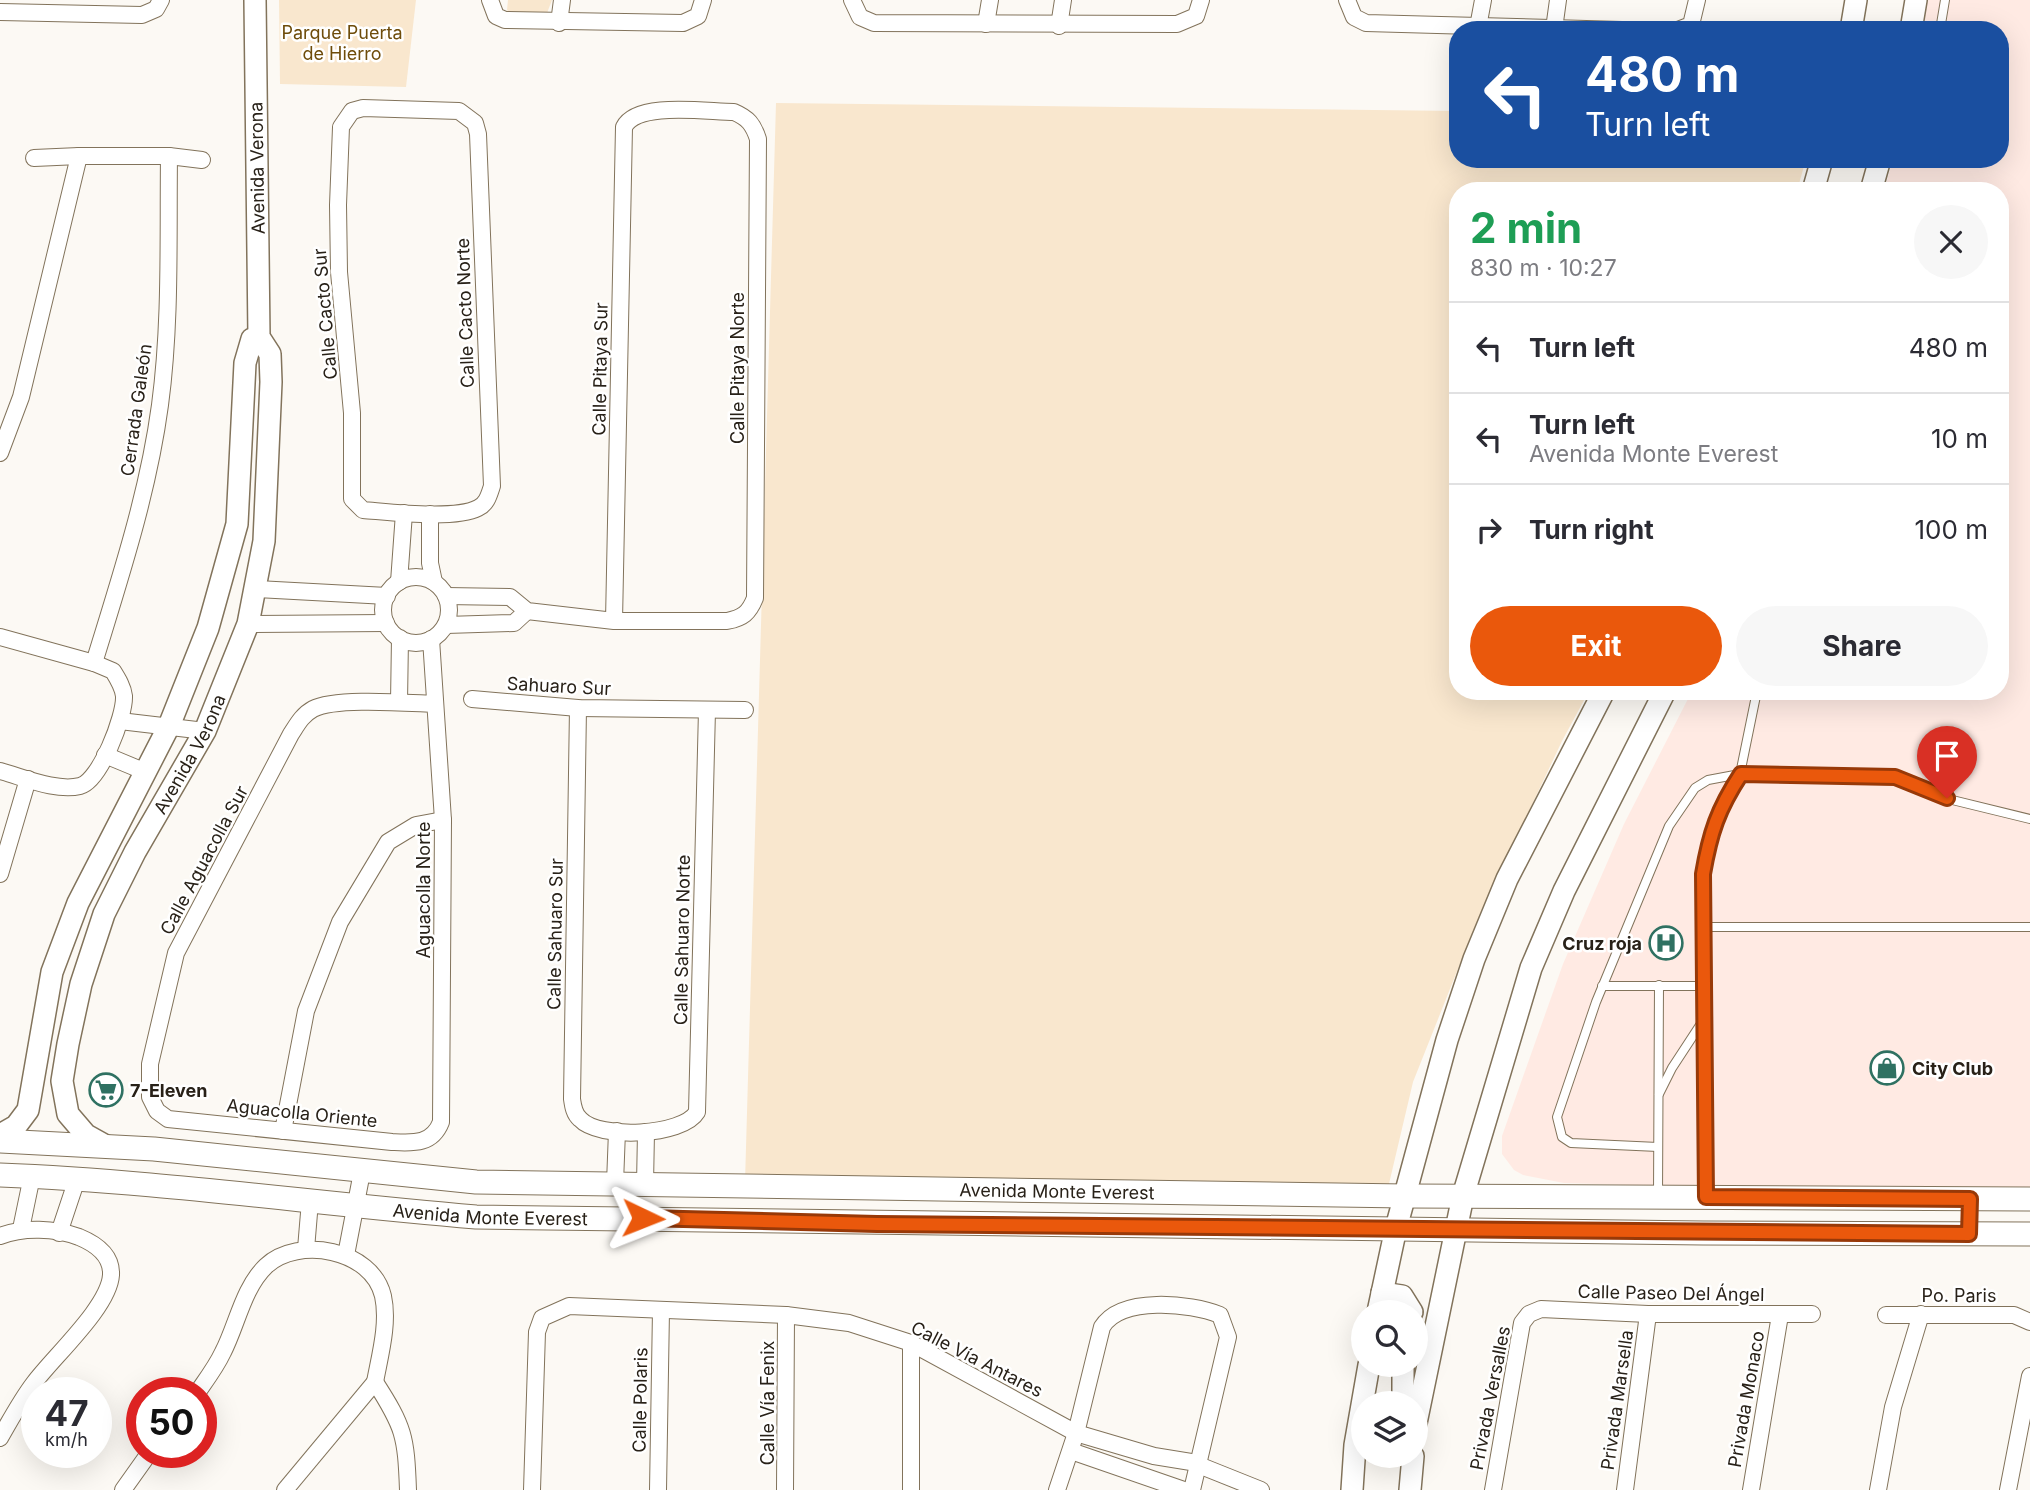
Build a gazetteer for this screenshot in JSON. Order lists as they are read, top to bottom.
{
  "streets": {
    "main road": ["Avenida Monte Everest"],
    "street": [
      "Avenida Verona",
      "Calle Cacto Norte",
      "Calle Cacto Sur",
      "Calle Pitaya Norte",
      "Calle Pitaya Sur",
      "Cerrada Galeón",
      "Sahuaro Sur",
      "Calle Aguacolla Sur",
      "Aguacolla Norte",
      "Calle Sahuaro Sur",
      "Calle Sahuaro Norte",
      "Aguacolla Oriente",
      "Calle Paseo Del Ángel",
      "Po. Paris",
      "Calle Vía Antares",
      "Privada Versalles",
      "Privada Monaco",
      "Calle Polaris",
      "Privada Marsella",
      "Calle Vía Fenix"
    ]
  },
  "crossings": [
    ["Avenida Verona", "Avenida Monte Everest"],
    ["Calle Cacto Norte", "Calle Cacto Sur"],
    ["Calle Pitaya Norte", "Calle Pitaya Sur"],
    ["Sahuaro Sur", "Calle Sahuaro Sur"],
    ["Sahuaro Sur", "Calle Sahuaro Norte"],
    ["Calle Aguacolla Sur", "Aguacolla Oriente"],
    ["Aguacolla Norte", "Aguacolla Oriente"],
    ["Calle Sahuaro Sur", "Calle Sahuaro Norte"],
    ["Calle Paseo Del Ángel", "Privada Versalles"],
    ["Calle Paseo Del Ángel", "Privada Monaco"],
    ["Calle Paseo Del Ángel", "Privada Marsella"],
    ["Calle Vía Antares", "Calle Polaris"],
    ["Calle Vía Antares", "Calle Vía Fenix"]
  ],
  "parks": ["Parque Puerta de Hierro"],
  "places": {
    "hospital": ["Cruz roja"],
    "shop": ["City Club"],
    "supermarket": ["7-Eleven"]
  },
  "page": {
    "turn": ["480 m", "Turn left"],
    "heading": ["2 min", "830 m · 10:27"],
    "list": [
      {
        "name": "Turn left",
        "value": "480 m"
      },
      {
        "name": "Turn left",
        "note": "Avenida Monte Everest",
        "value": "10 m"
      },
      {
        "name": "Turn right",
        "value": "100 m"
      }
    ],
    "buttons": ["Exit", "Share"],
    "speed": "47 km/h",
    "limit": "50"
  }
}
